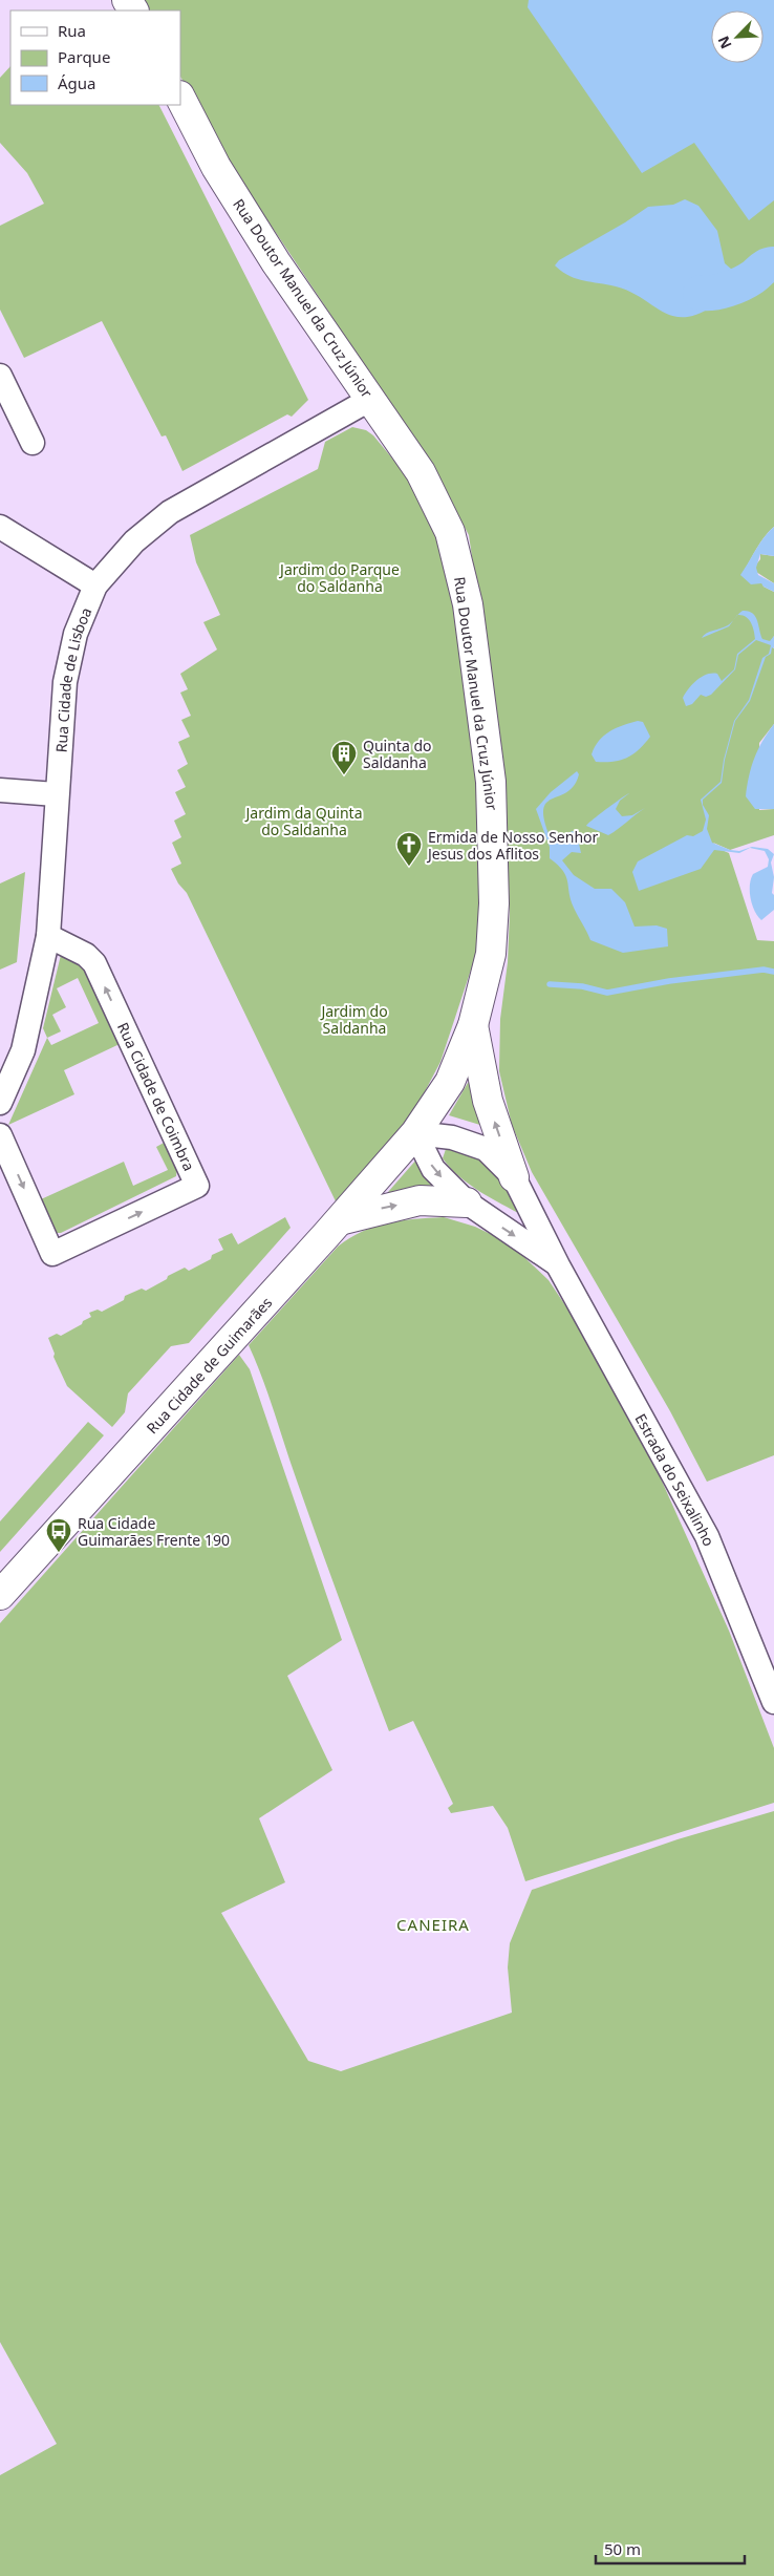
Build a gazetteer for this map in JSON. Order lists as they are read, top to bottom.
{
  "streets": {
    "main road": ["Rua Doutor Manuel da Cruz Júnior", "Rua Cidade de Guimarães"],
    "street": ["Rua Cidade de Lisboa", "Rua Cidade de Coimbra", "Estrada do Seixalinho"]
  },
  "crossings": [
    ["Rua Doutor Manuel da Cruz Júnior", "Rua Cidade de Lisboa"],
    ["Rua Doutor Manuel da Cruz Júnior", "Rua Cidade de Guimarães"],
    ["Rua Doutor Manuel da Cruz Júnior", "Estrada do Seixalinho"],
    ["Rua Cidade de Lisboa", "Rua Cidade de Coimbra"],
    ["Rua Cidade de Guimarães", "Estrada do Seixalinho"]
  ],
  "districts": ["CANEIRA"],
  "parks": ["Jardim do Parque do Saldanha", "Jardim da Quinta do Saldanha", "Jardim do Saldanha"],
  "places": {
    "building": ["Quinta do Saldanha"],
    "church": ["Ermida de Nosso Senhor Jesus dos Aflitos"],
    "bus stop": ["Rua Cidade Guimarães Frente 190"]
  },
  "legend": ["Rua", "Parque", "Água"],
  "scale_bar": "50 m",
  "north": "bottom left"
}
